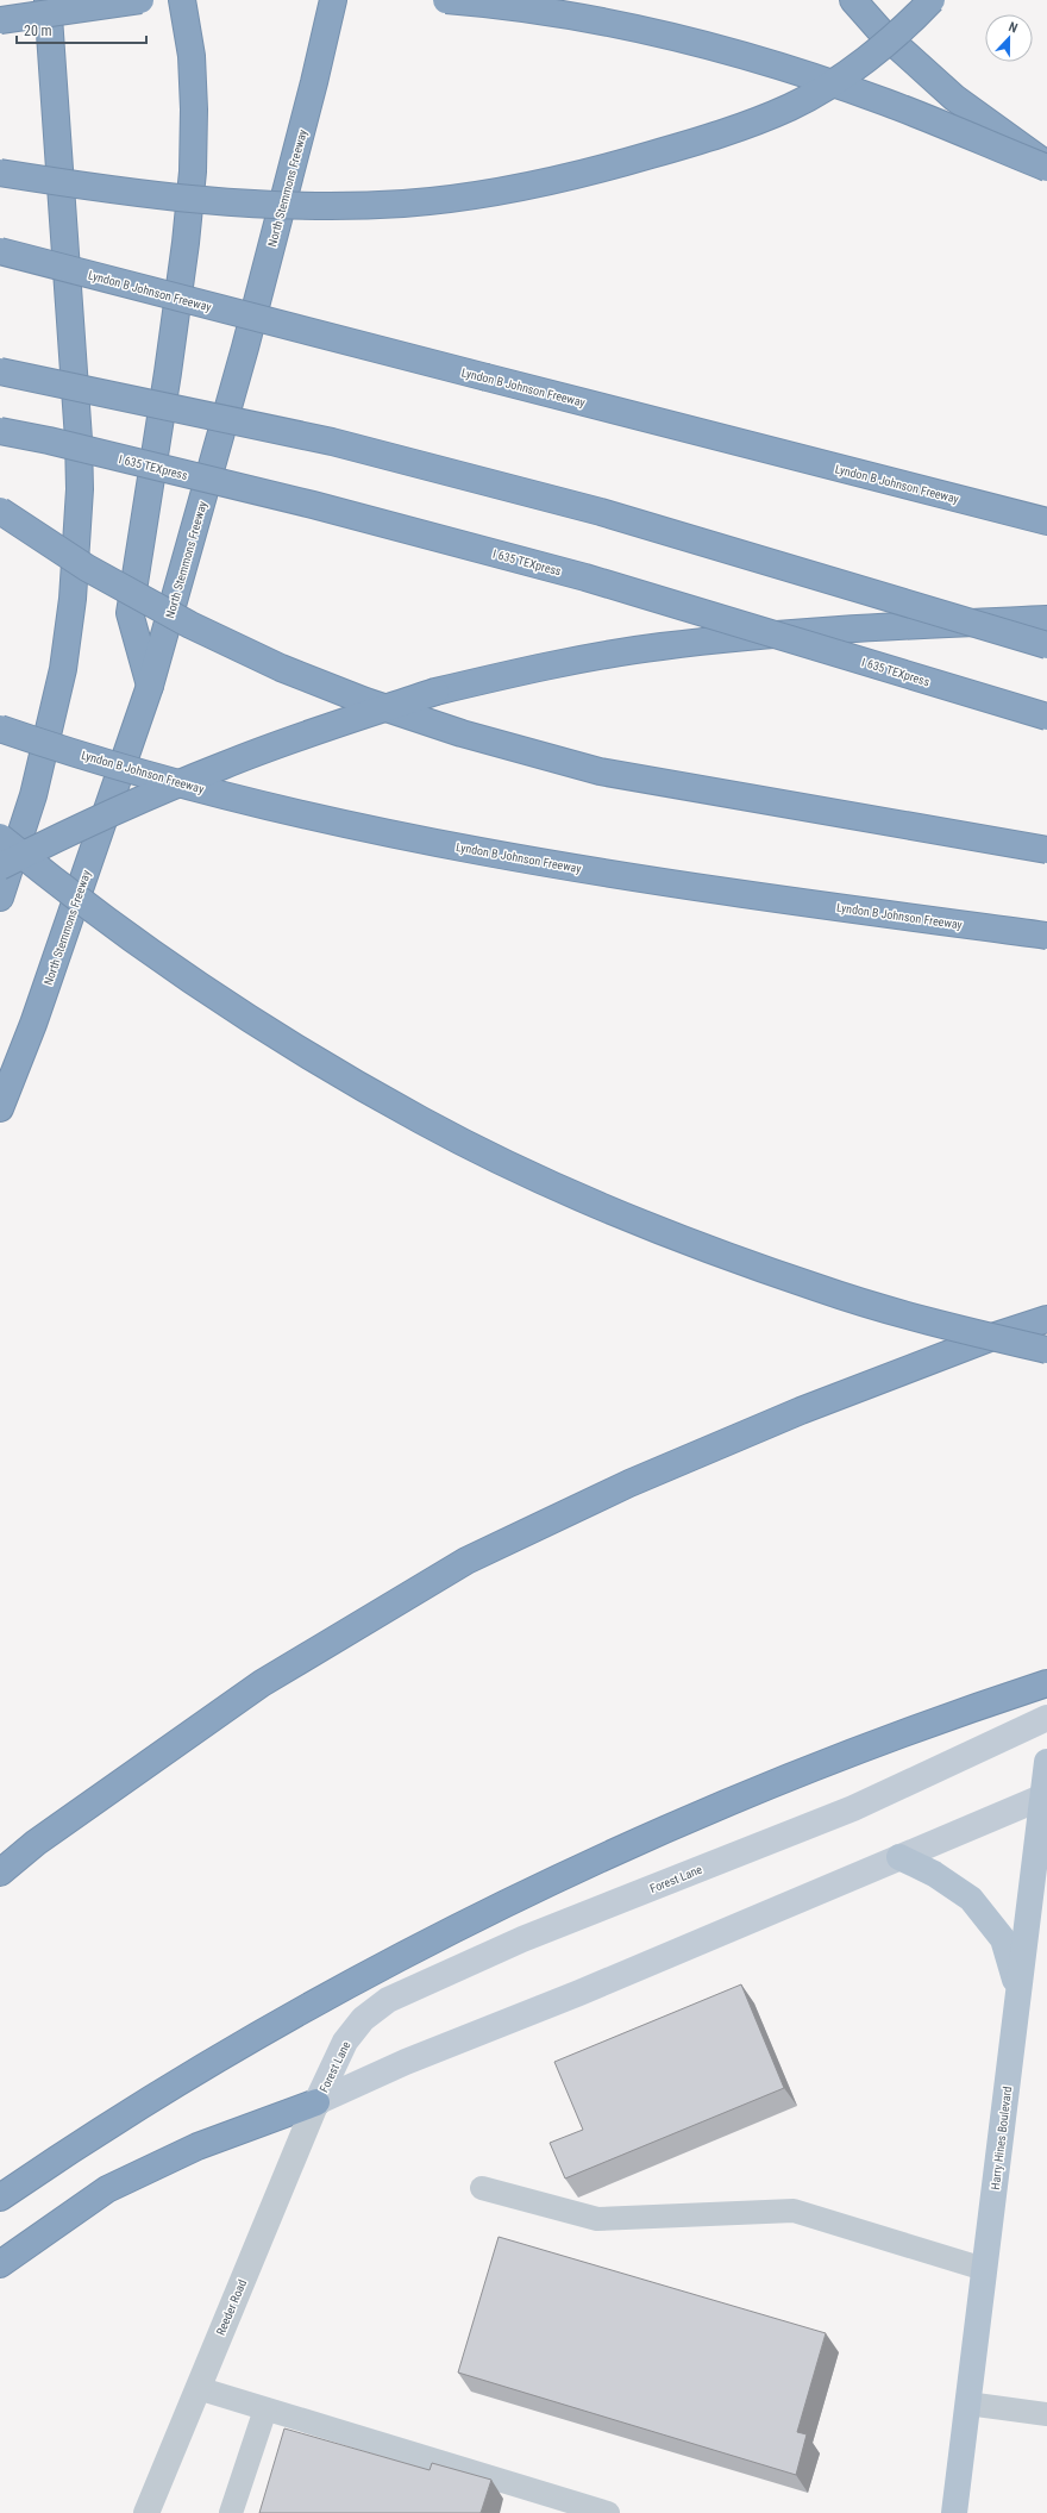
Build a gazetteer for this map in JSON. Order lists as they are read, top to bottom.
{
  "streets": {
    "highway": ["North Stemmons Freeway", "Lyndon B Johnson Freeway", "I 635 TEXpress"],
    "main road": ["Forest Lane", "Harry Hines Boulevard"],
    "street": ["Reeder Road"]
  },
  "crossings": [
    ["Forest Lane", "Harry Hines Boulevard"],
    ["Forest Lane", "Reeder Road"]
  ],
  "scale_bar": "20 m",
  "north": "top"
}
